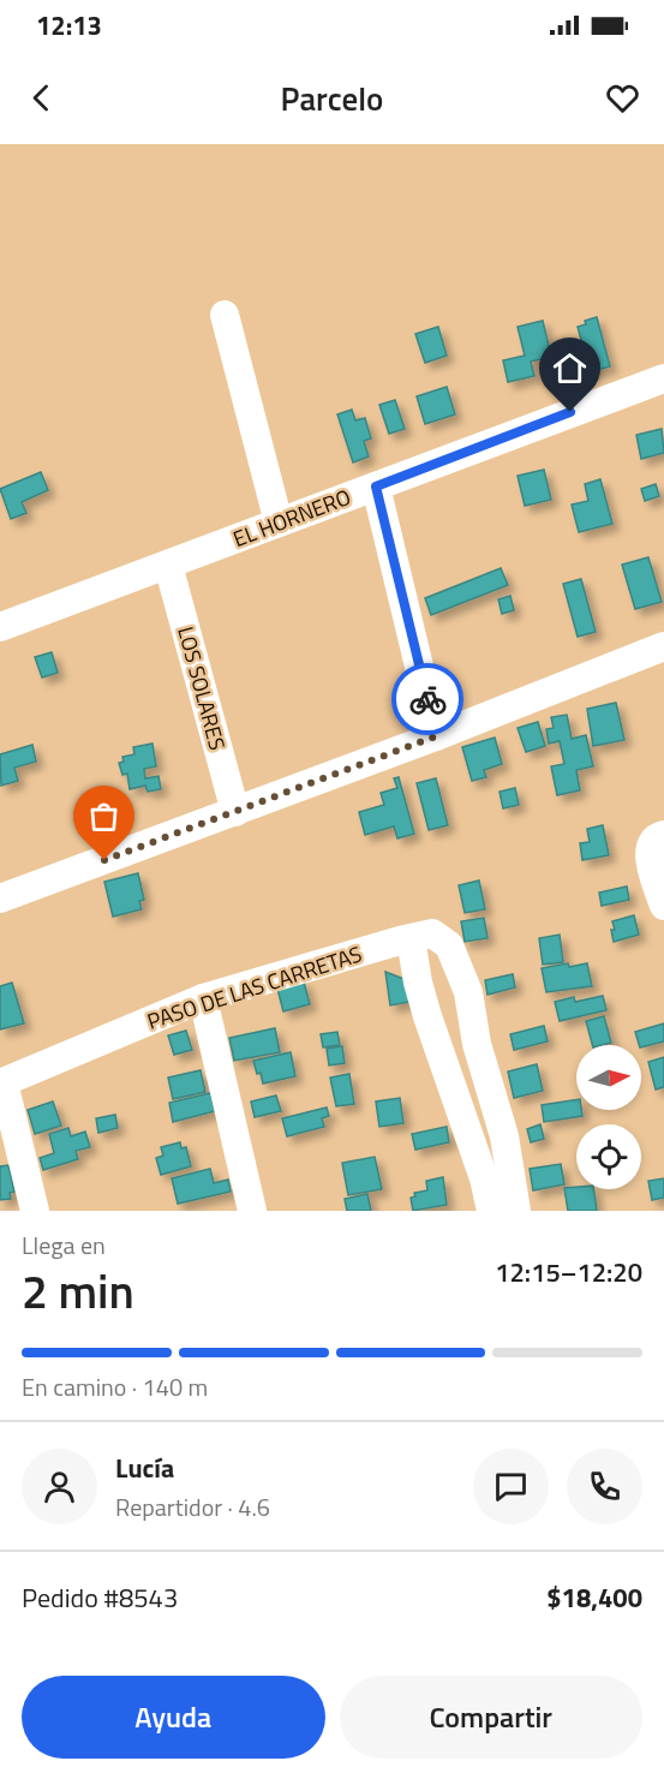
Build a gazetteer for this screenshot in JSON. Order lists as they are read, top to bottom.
{
  "streets": {
    "street": ["EL HORNERO", "LOS SOLARES", "PASO DE LAS CARRETAS"]
  },
  "crossings": [
    ["EL HORNERO", "LOS SOLARES"]
  ],
  "north": "right",
  "page": {
    "status": "12:13",
    "header": "Parcelo",
    "heading": ["2 min", "Llega en", "12:15–12:20"],
    "panel": [
      "Lucía",
      "Repartidor · 4.6",
      "Pedido #8543",
      "$18,400"
    ],
    "bar": "En camino · 140 m",
    "buttons": ["Ayuda", "Compartir"]
  }
}
